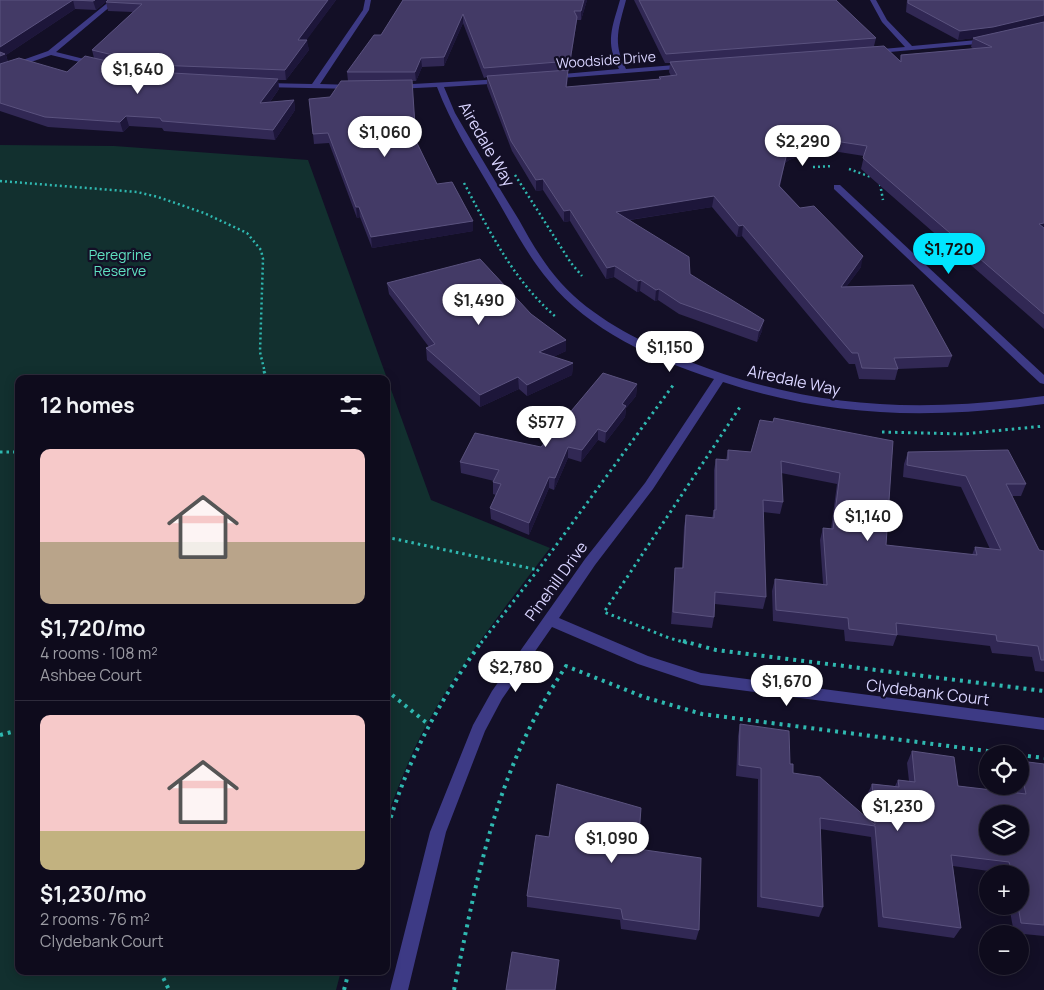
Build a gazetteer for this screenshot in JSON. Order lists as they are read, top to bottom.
{
  "streets": {
    "street": [
      "Woodside Drive",
      "Airedale Way",
      "Pinehill Drive",
      "Clydebank Court"
    ]
  },
  "crossings": [
    ["Airedale Way", "Pinehill Drive"],
    ["Pinehill Drive", "Clydebank Court"]
  ],
  "parks": ["Peregrine Reserve"],
  "page": {
    "price": [
      "$1,640",
      "$1,060",
      "$2,290",
      "$1,720",
      "$1,490",
      "$1,150",
      "$577",
      "$1,140",
      "$2,780",
      "$1,670",
      "$1,230",
      "$1,090"
    ],
    "heading": "12 homes",
    "list": [
      {
        "name": "$1,720/mo",
        "note": "4 rooms · 108 m² · Ashbee Court"
      },
      {
        "name": "$1,230/mo",
        "note": "2 rooms · 76 m² · Clydebank Court"
      }
    ],
    "map_buttons": ["+", "−"]
  }
}
